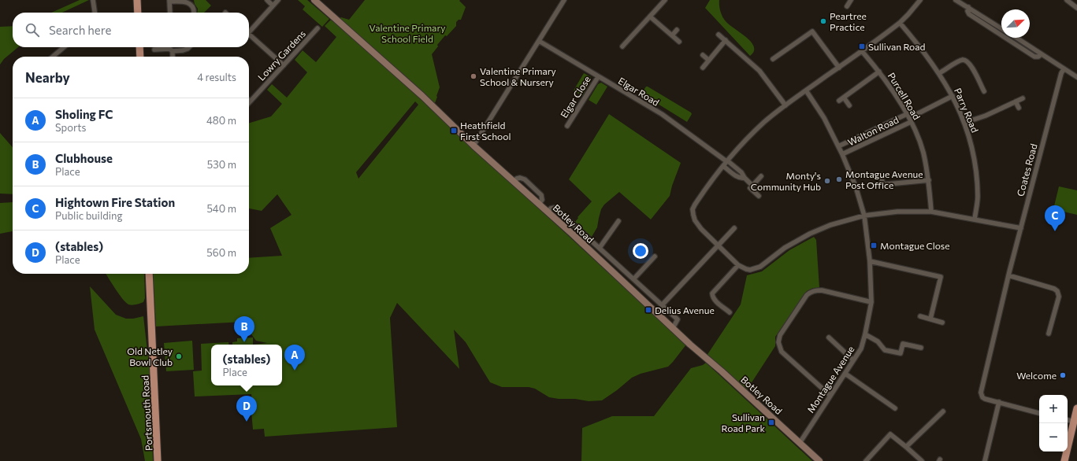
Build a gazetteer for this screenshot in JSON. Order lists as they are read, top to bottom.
{
  "streets": {
    "main road": ["Botley Road", "Portsmouth Road"],
    "street": [
      "Lowry Gardens",
      "Elgar Road",
      "Purcell Road",
      "Elgar Close",
      "Parry Road",
      "Walton Road",
      "Coates Road",
      "Montague Avenue"
    ]
  },
  "crossings": [
    ["Elgar Road", "Elgar Close"],
    ["Purcell Road", "Walton Road"],
    ["Parry Road", "Walton Road"],
    ["Walton Road", "Montague Avenue"],
    ["Botley Road", "Montague Avenue"]
  ],
  "parks": ["Valentine Primary School Field"],
  "places": {
    "other": [
      "Peartree Practice",
      "Valentine Primary School & Nursery",
      "Montague Avenue Post Office",
      "Monty's Community Hub",
      "Old Netley Bowl Club",
      "Welcome"
    ],
    "transit": [
      "Sullivan Road",
      "Heathfield First School",
      "Montague Close",
      "Delius Avenue",
      "Sullivan Road Park"
    ]
  },
  "north": "top right",
  "page": {
    "search": "Search here",
    "heading": ["Nearby", "4 results"],
    "list": [
      {
        "mark": "A",
        "name": "Sholing FC",
        "note": "Sports",
        "value": "480 m"
      },
      {
        "mark": "B",
        "name": "Clubhouse",
        "note": "Place",
        "value": "530 m"
      },
      {
        "mark": "C",
        "name": "Hightown Fire Station",
        "note": "Public building",
        "value": "540 m"
      },
      {
        "mark": "D",
        "name": "(stables)",
        "note": "Place",
        "value": "560 m"
      }
    ],
    "pins": [
      "C",
      "B",
      "A",
      "D"
    ],
    "popup": ["(stables)", "Place"],
    "map_buttons": ["+", "−"]
  }
}
